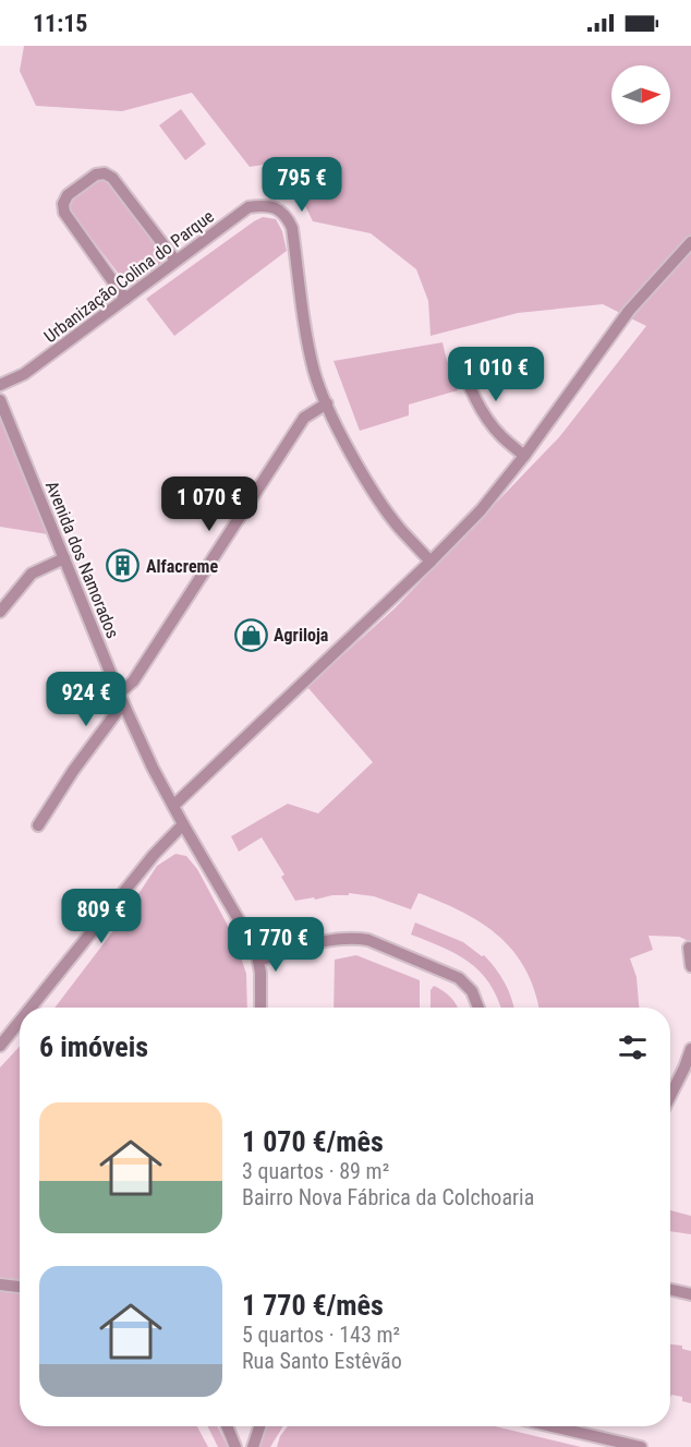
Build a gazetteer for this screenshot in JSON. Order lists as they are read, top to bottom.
{
  "streets": {
    "street": ["Urbanização Colina do Parque", "Avenida dos Namorados"]
  },
  "places": {
    "building": ["Alfacreme"],
    "shop": ["Agriloja"]
  },
  "north": "right",
  "page": {
    "status": "11:15",
    "price": [
      "795 €",
      "1 010 €",
      "1 070 €",
      "924 €",
      "809 €",
      "1 770 €"
    ],
    "heading": "6 imóveis",
    "list": [
      {
        "name": "1 070 €/mês",
        "note": "3 quartos · 89 m² · Bairro Nova Fábrica da Colchoaria"
      },
      {
        "name": "1 770 €/mês",
        "note": "5 quartos · 143 m² · Rua Santo Estêvão"
      }
    ]
  }
}
